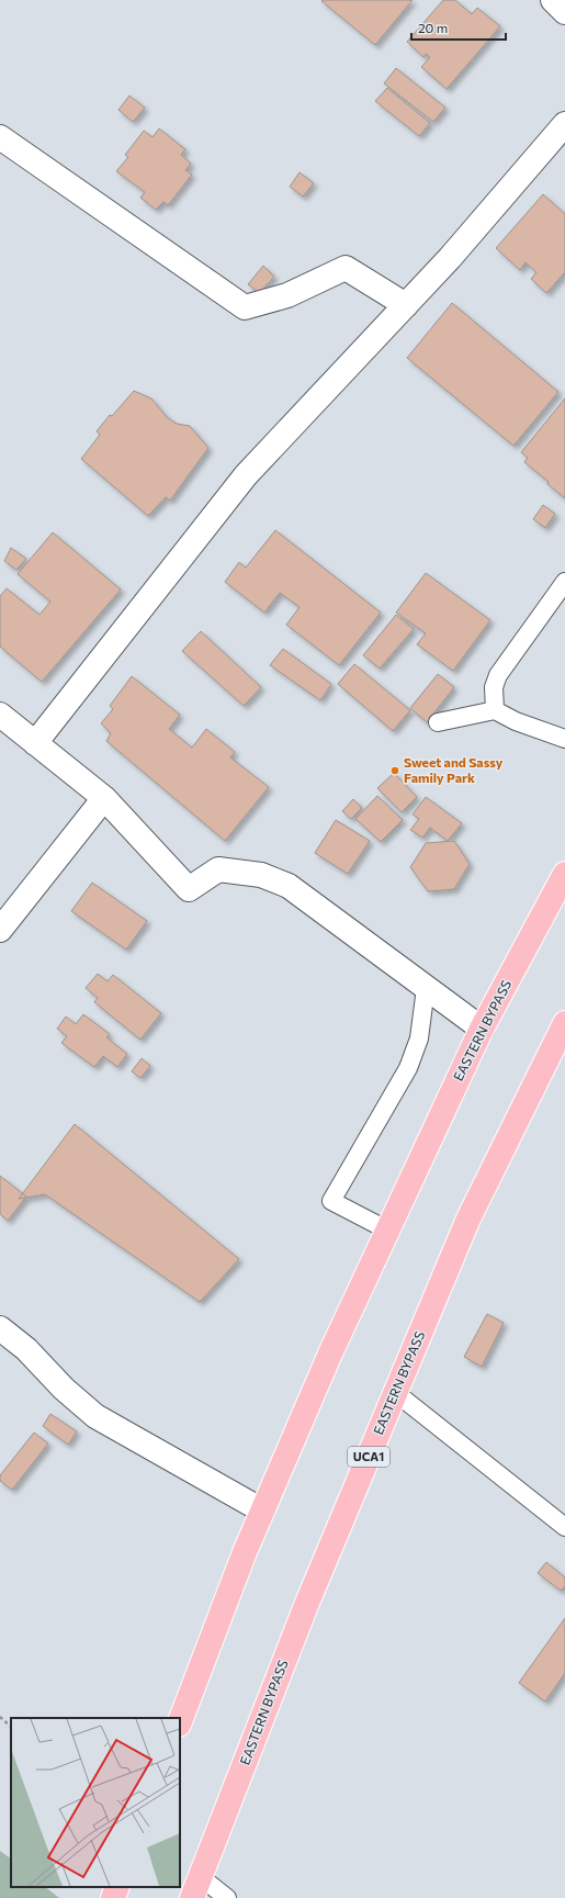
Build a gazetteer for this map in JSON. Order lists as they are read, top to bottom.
{
  "streets": {
    "main road": ["EASTERN BYPASS", "UCA1"]
  },
  "places": ["Sweet and Sassy Family Park"],
  "scale_bar": "20 m"
}
